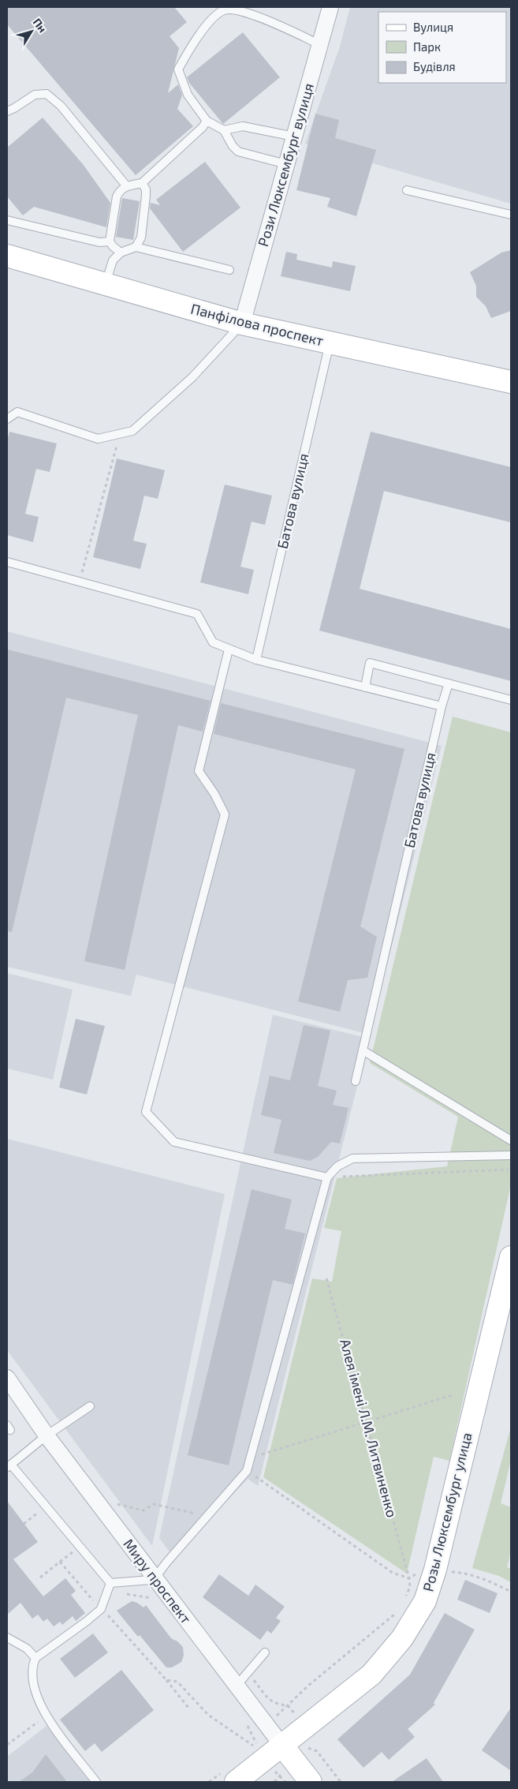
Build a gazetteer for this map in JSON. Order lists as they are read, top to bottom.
{
  "streets": {
    "street": [
      "Рози Люксембург вулиця",
      "Панфілова проспект",
      "Розы Люксембург улица",
      "Миру проспект"
    ],
    "lane": ["Батова вулиця"],
    "path": ["Алея імені Л.М. Литвиненко"]
  },
  "crossings": [
    ["Рози Люксембург вулиця", "Панфілова проспект"],
    ["Панфілова проспект", "Батова вулиця"],
    ["Розы Люксембург улица", "Миру проспект"]
  ],
  "legend": ["Вулиця", "Парк", "Будівля"],
  "north": "top right"
}
